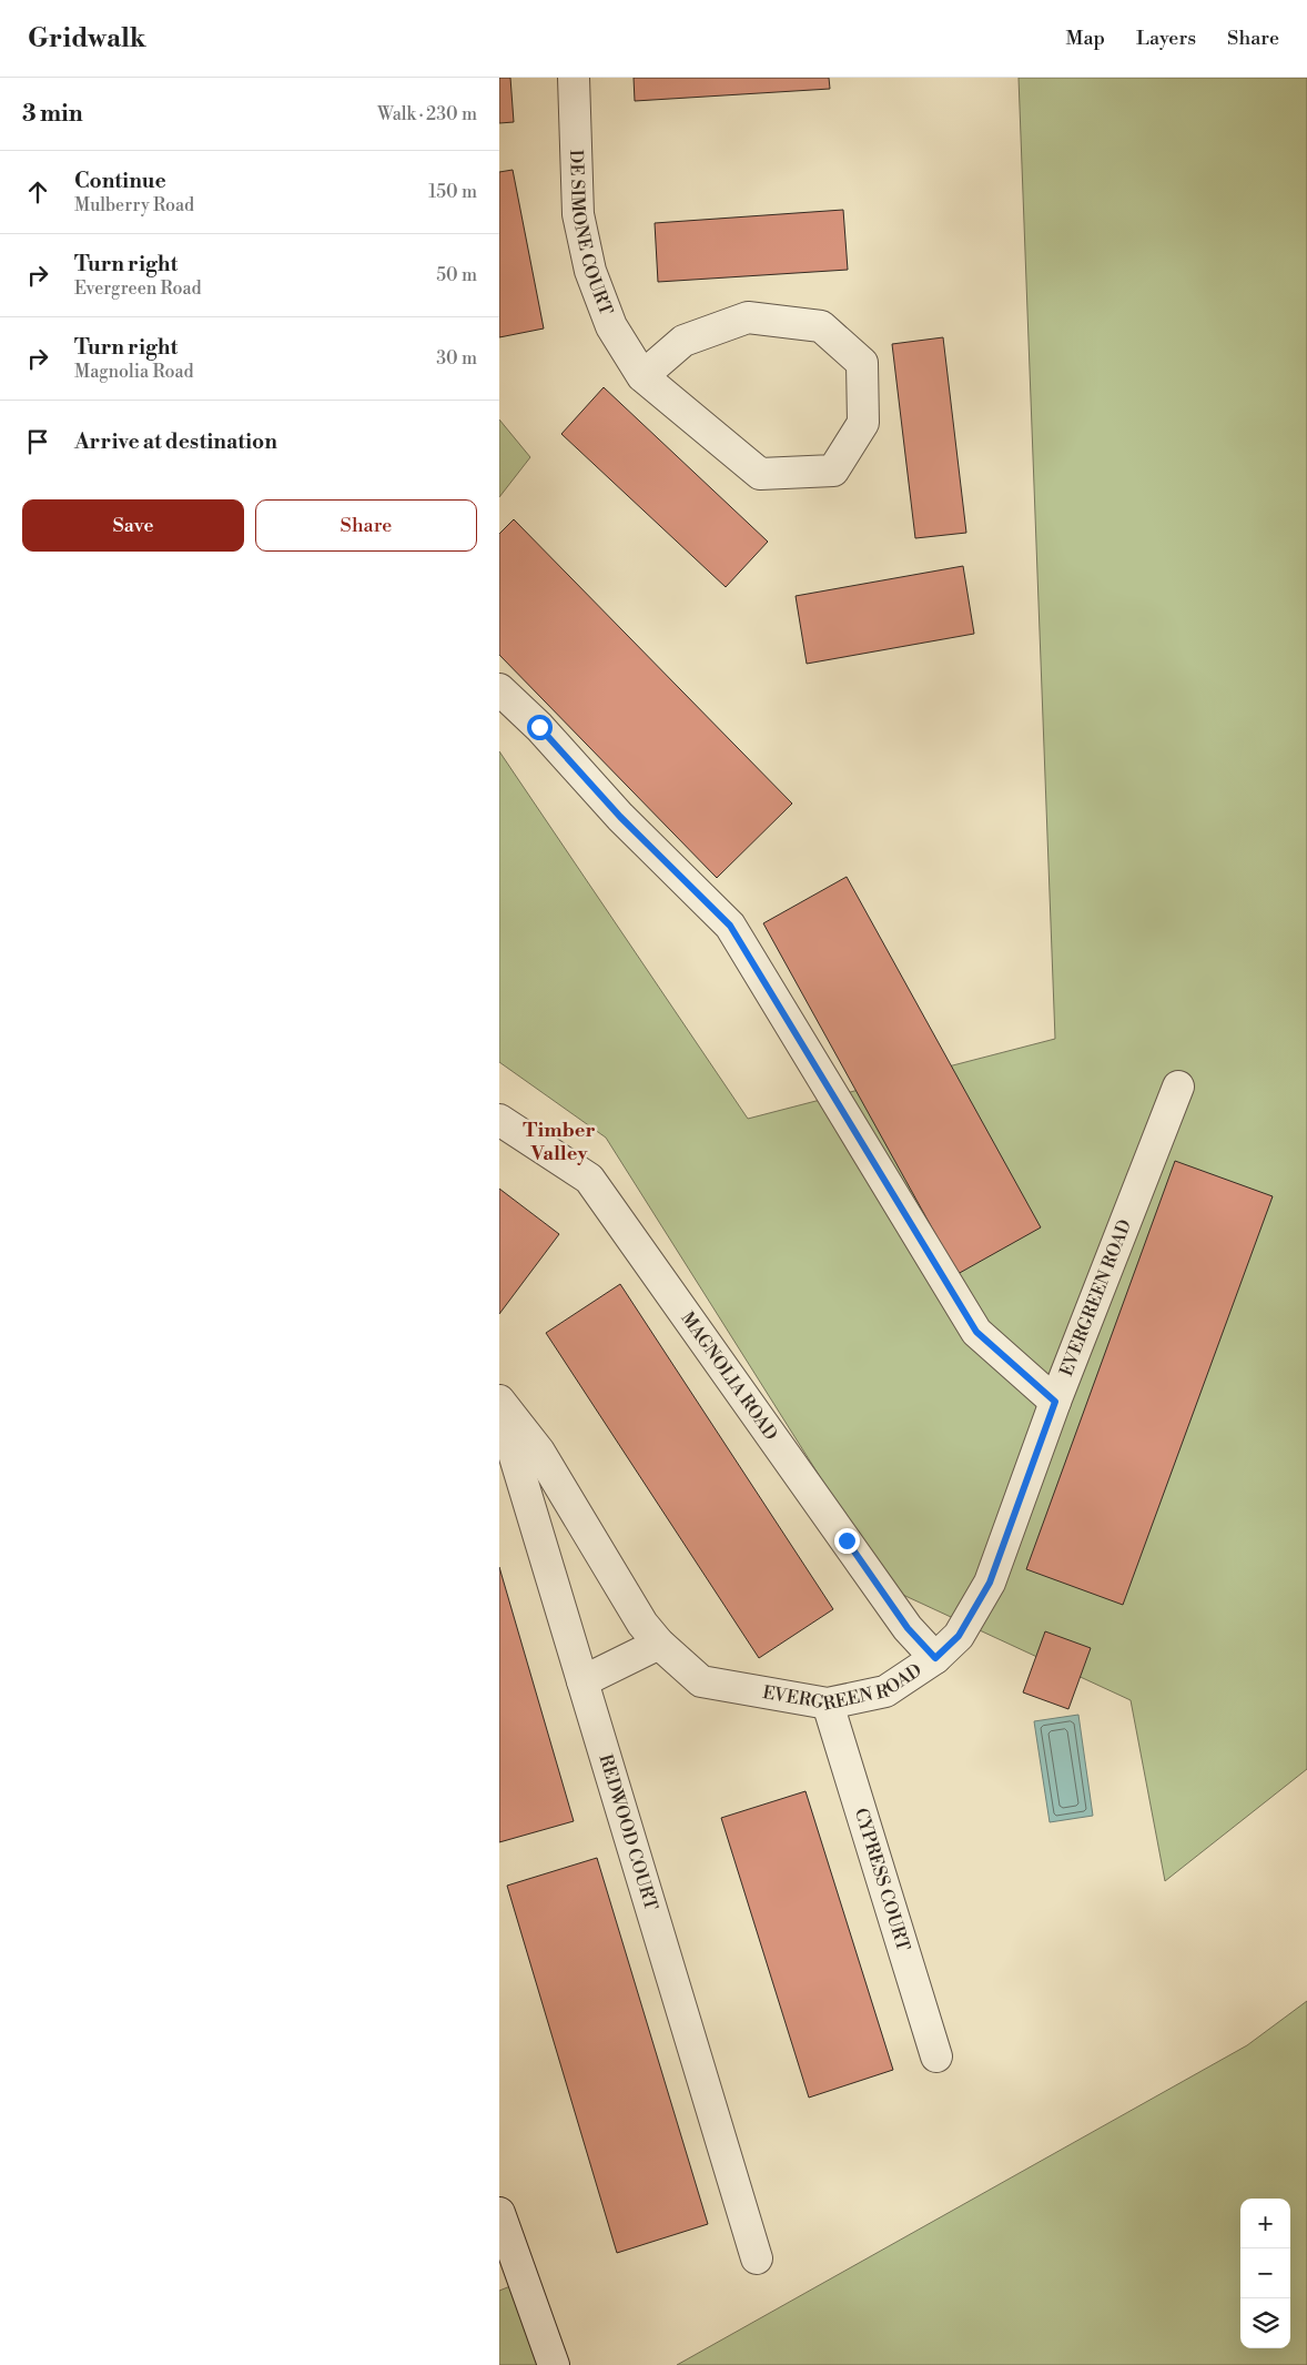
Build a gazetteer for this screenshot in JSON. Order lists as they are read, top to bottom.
{
  "streets": {
    "street": [
      "DE SIMONE COURT",
      "EVERGREEN ROAD",
      "MAGNOLIA ROAD",
      "REDWOOD COURT",
      "CYPRESS COURT"
    ]
  },
  "crossings": [
    ["EVERGREEN ROAD", "MAGNOLIA ROAD"],
    ["EVERGREEN ROAD", "CYPRESS COURT"]
  ],
  "districts": ["Timber Valley"],
  "page": {
    "header": "Gridwalk",
    "nav": ["Map", "Layers", "Share"],
    "heading": ["3 min", "Walk · 230 m"],
    "list": [
      ["Continue", "Mulberry Road", "150 m"],
      ["Turn right", "Evergreen Road", "50 m"],
      ["Turn right", "Magnolia Road", "30 m"],
      "Arrive at destination"
    ],
    "buttons": ["Save", "Share"],
    "map_buttons": ["+", "−"]
  }
}
